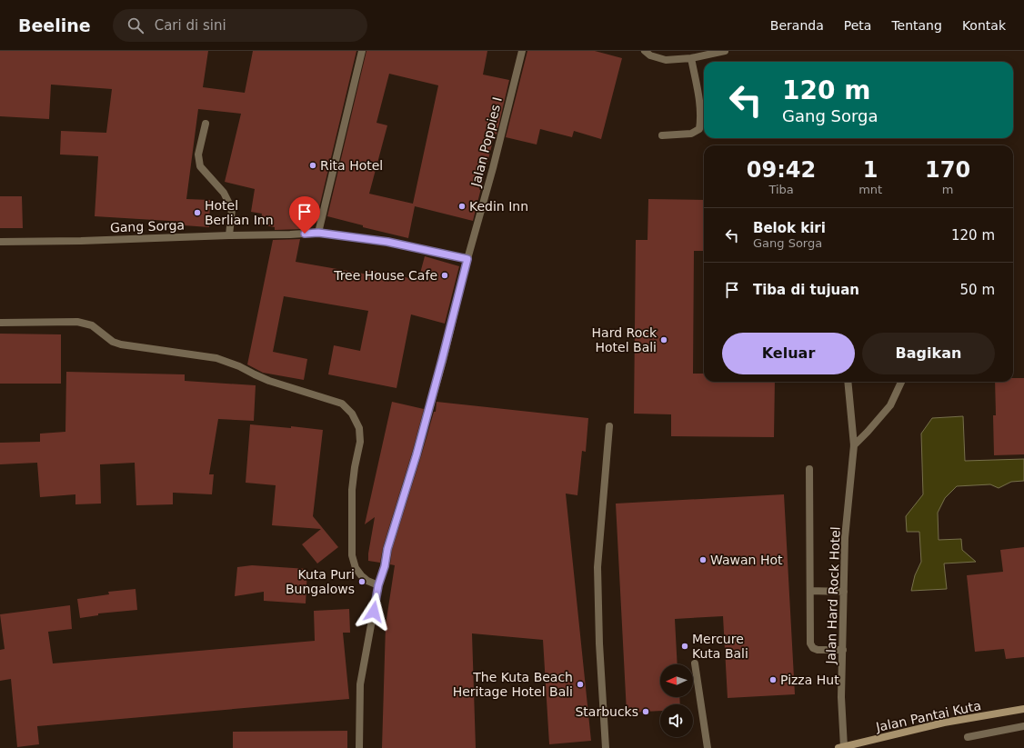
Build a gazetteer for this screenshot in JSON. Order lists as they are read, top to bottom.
{
  "streets": {
    "main road": ["Jalan Pantai Kuta"],
    "street": ["Jalan Poppies I", "Gang Sorga", "Jalan Hard Rock Hotel"]
  },
  "crossings": [
    ["Jalan Poppies I", "Gang Sorga"],
    ["Jalan Hard Rock Hotel", "Jalan Pantai Kuta"]
  ],
  "places": [
    "Rita Hotel",
    "Kedin Inn",
    "Hotel Berlian Inn",
    "Tree House Cafe",
    "Hard Rock Hotel Bali",
    "Wawan Hot",
    "Kuta Puri Bungalows",
    "Mercure Kuta Bali",
    "Pizza Hut",
    "The Kuta Beach Heritage Hotel Bali",
    "Starbucks"
  ],
  "north": "left",
  "page": {
    "header": "Beeline",
    "search": "Cari di sini",
    "nav": [
      "Beranda",
      "Peta",
      "Tentang",
      "Kontak"
    ],
    "turn": ["120 m", "Gang Sorga"],
    "eta": [
      "09:42",
      "Tiba",
      "1",
      "mnt",
      "170",
      "m"
    ],
    "list": [
      {
        "name": "Belok kiri",
        "note": "Gang Sorga",
        "value": "120 m"
      },
      {
        "name": "Tiba di tujuan",
        "value": "50 m"
      }
    ],
    "buttons": ["Keluar", "Bagikan"]
  }
}
